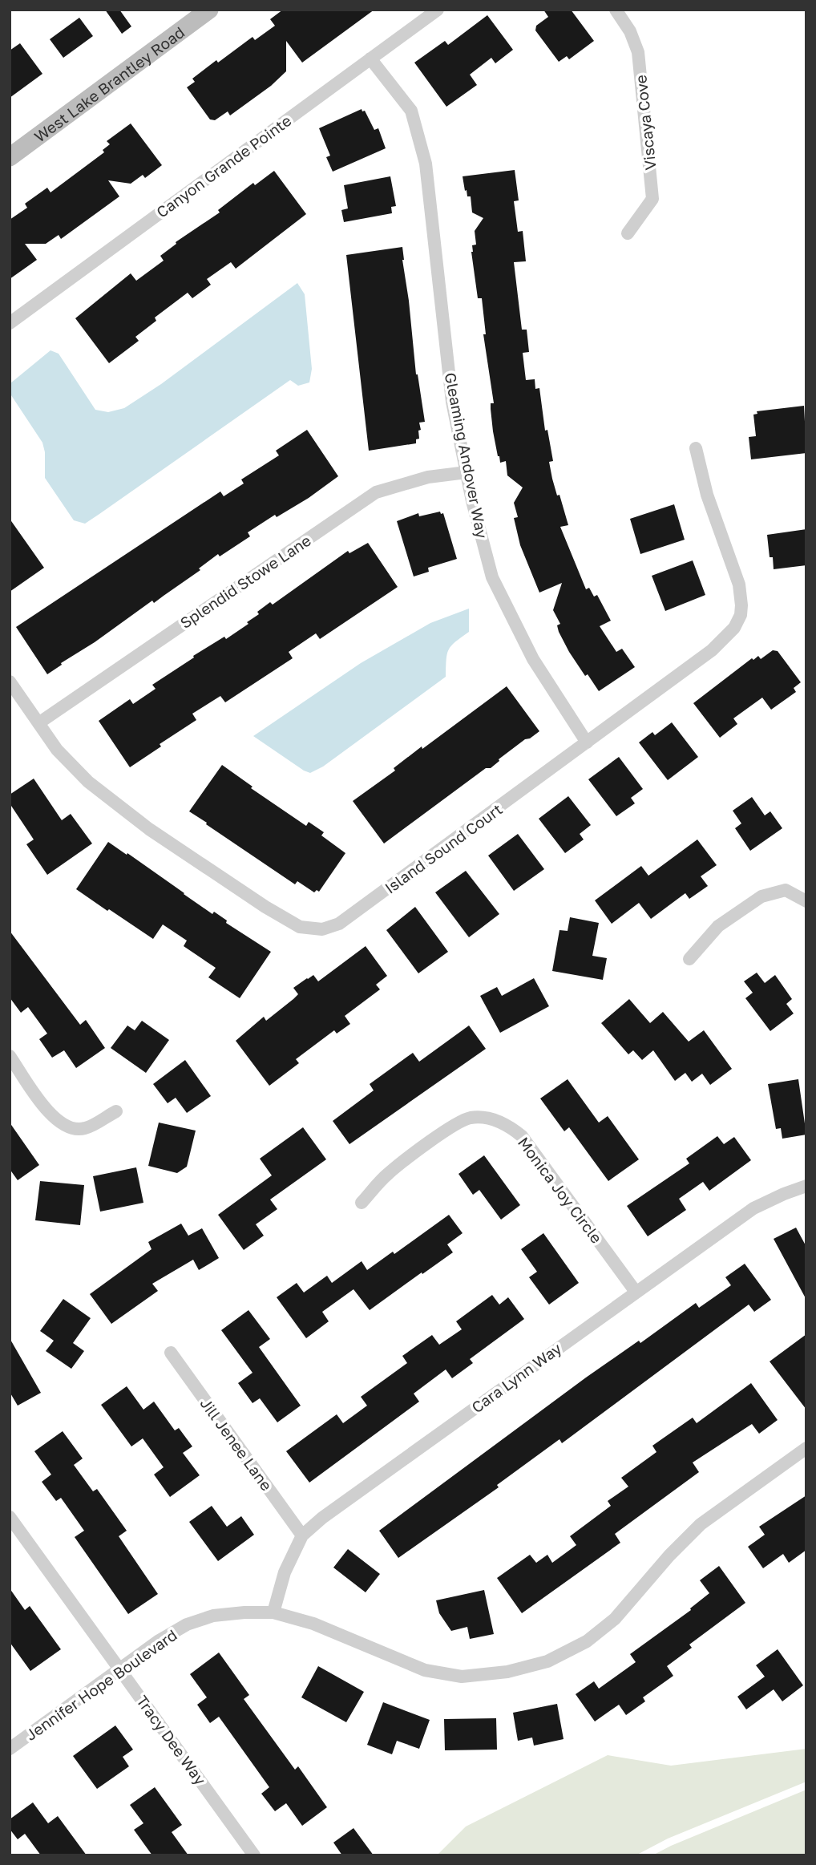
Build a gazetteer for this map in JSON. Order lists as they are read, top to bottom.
{
  "streets": {
    "street": [
      "West Lake Brantley Road",
      "Viscaya Cove",
      "Canyon Grande Pointe",
      "Gleaming Andover Way",
      "Splendid Stowe Lane",
      "Island Sound Court",
      "Monica Joy Circle",
      "Cara Lynn Way",
      "Jill Jenee Lane",
      "Jennifer Hope Boulevard",
      "Tracy Dee Way"
    ]
  },
  "crossings": [
    ["Canyon Grande Pointe", "Gleaming Andover Way"],
    ["Gleaming Andover Way", "Splendid Stowe Lane"],
    ["Gleaming Andover Way", "Island Sound Court"],
    ["Splendid Stowe Lane", "Island Sound Court"],
    ["Monica Joy Circle", "Cara Lynn Way"],
    ["Cara Lynn Way", "Jill Jenee Lane"],
    ["Cara Lynn Way", "Jennifer Hope Boulevard"],
    ["Jennifer Hope Boulevard", "Tracy Dee Way"]
  ]
}
